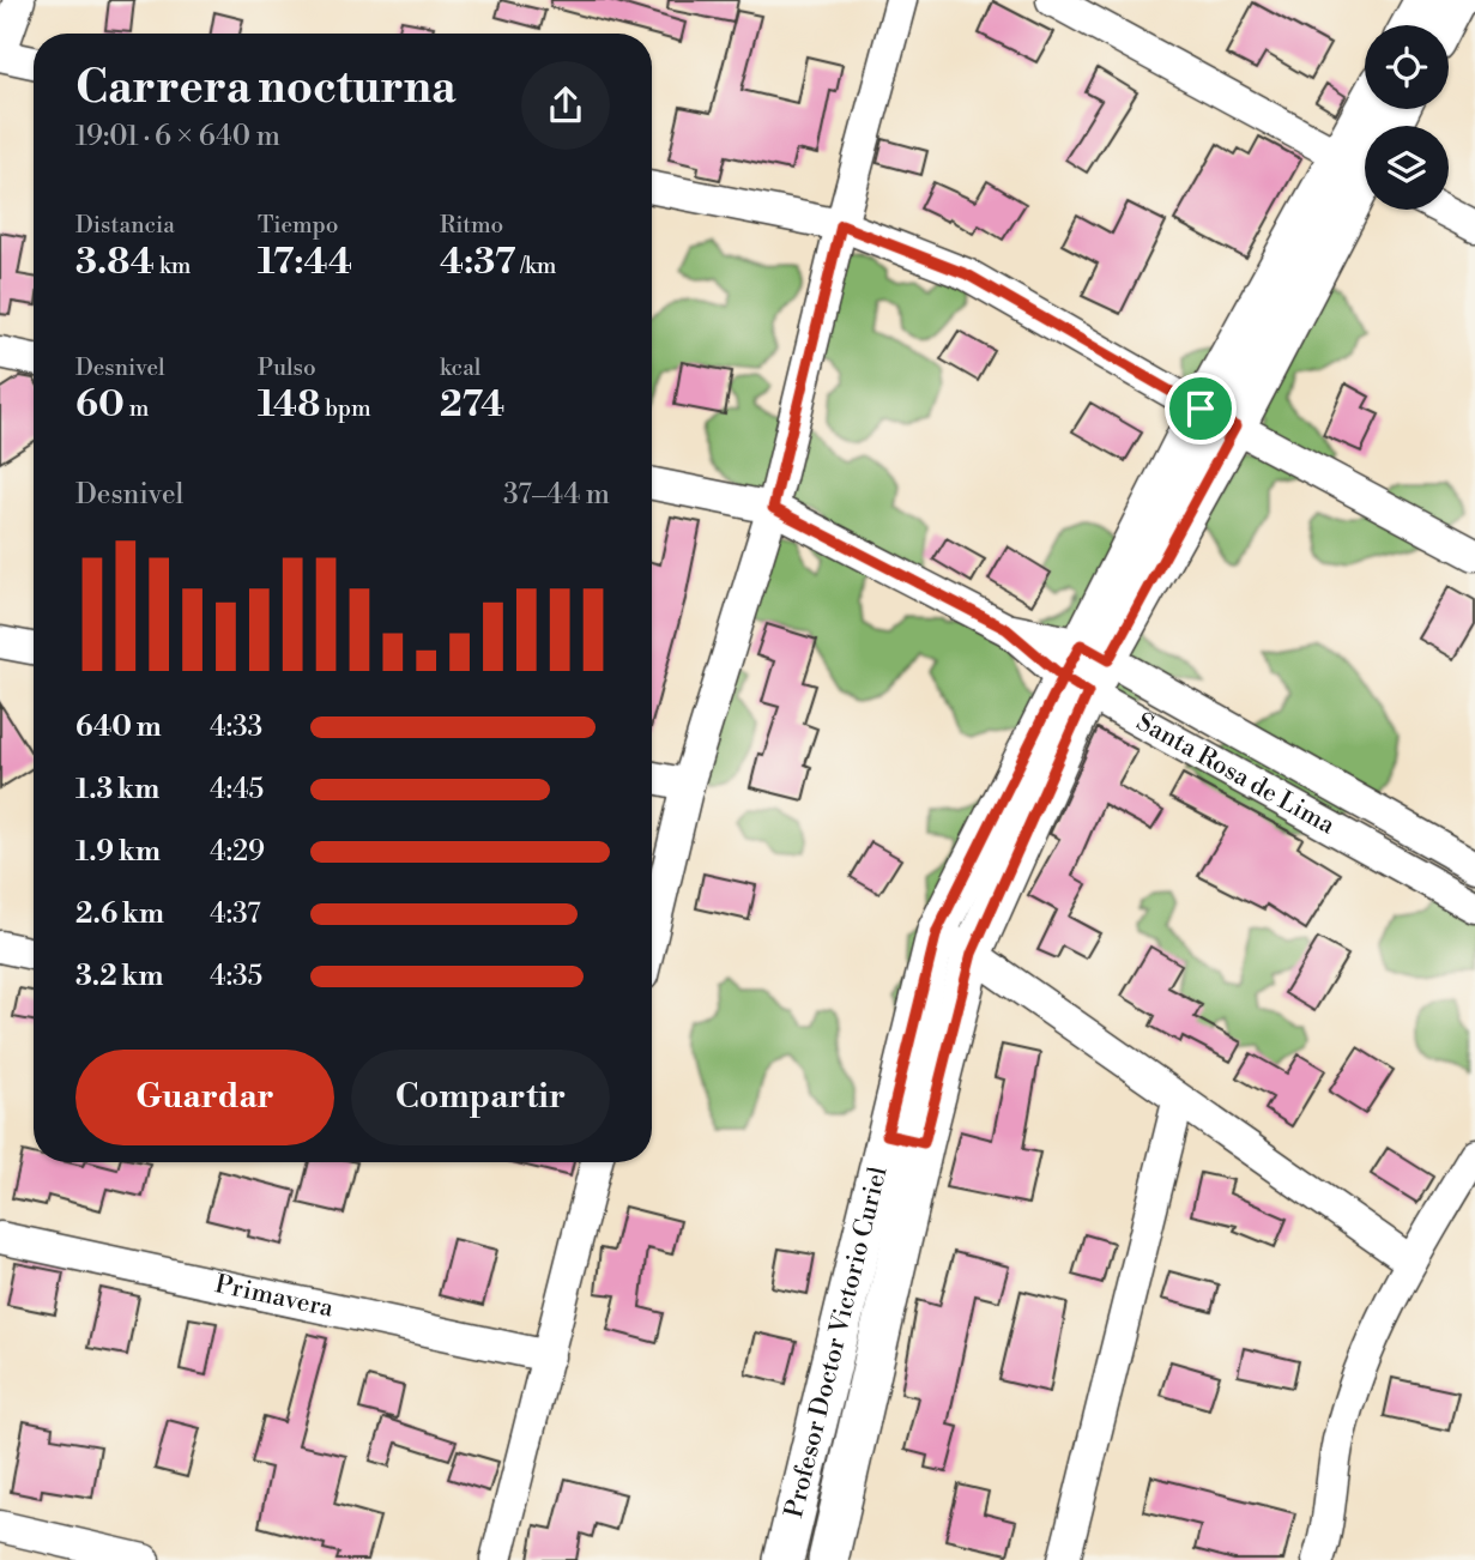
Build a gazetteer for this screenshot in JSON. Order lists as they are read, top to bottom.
{
  "streets": {
    "main road": ["Profesor Doctor Victorio Curiel"],
    "street": ["Santa Rosa de Lima", "Primavera"]
  },
  "crossings": [
    ["Santa Rosa de Lima", "Profesor Doctor Victorio Curiel"]
  ],
  "page": {
    "heading": ["Carrera nocturna", "19:01 · 6 × 640 m"],
    "stats": [
      ["Distancia", "3.84 km"],
      ["Tiempo", "17:44"],
      ["Ritmo", "4:37 /km"],
      ["Desnivel", "60 m"],
      ["Pulso", "148 bpm"],
      ["kcal", "274"]
    ],
    "chart": ["Desnivel", "37–44 m"],
    "list": [
      {
        "name": "640 m",
        "note": "4:33"
      },
      {
        "name": "1.3 km",
        "note": "4:45"
      },
      {
        "name": "1.9 km",
        "note": "4:29"
      },
      {
        "name": "2.6 km",
        "note": "4:37"
      },
      {
        "name": "3.2 km",
        "note": "4:35"
      }
    ],
    "buttons": ["Guardar", "Compartir"]
  }
}
